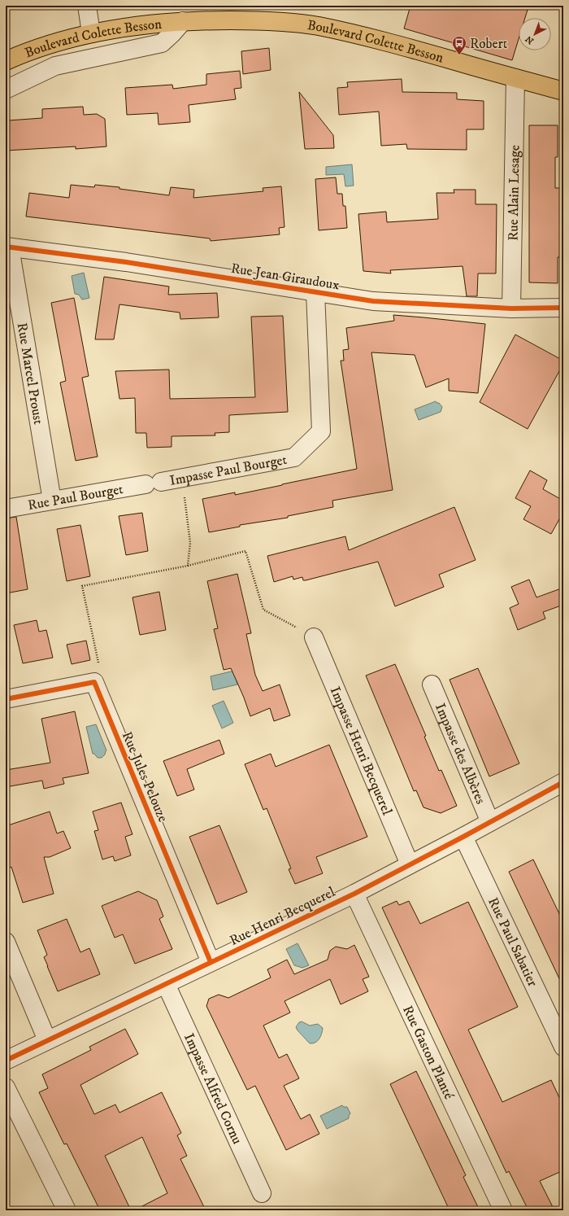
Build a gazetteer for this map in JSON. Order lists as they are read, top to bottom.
{
  "streets": {
    "main road": ["Boulevard Colette Besson"],
    "street": [
      "Rue Alain Lesage",
      "Rue Jean Giraudoux",
      "Rue Marcel Proust",
      "Impasse Paul Bourget",
      "Rue Paul Bourget",
      "Impasse Henri Becquerel",
      "Impasse des Albères",
      "Rue Jules Pelouze",
      "Rue Henri Becquerel",
      "Rue Paul Sabatier",
      "Rue Gaston Planté",
      "Impasse Alfred Cornu"
    ]
  },
  "crossings": [
    ["Boulevard Colette Besson", "Rue Alain Lesage"],
    ["Rue Alain Lesage", "Rue Jean Giraudoux"],
    ["Rue Jean Giraudoux", "Rue Marcel Proust"],
    ["Rue Jean Giraudoux", "Impasse Paul Bourget"],
    ["Rue Marcel Proust", "Rue Paul Bourget"],
    ["Impasse Paul Bourget", "Rue Paul Bourget"],
    ["Impasse Henri Becquerel", "Rue Henri Becquerel"],
    ["Impasse des Albères", "Rue Henri Becquerel"],
    ["Rue Jules Pelouze", "Rue Henri Becquerel"],
    ["Rue Henri Becquerel", "Rue Paul Sabatier"],
    ["Rue Henri Becquerel", "Rue Gaston Planté"],
    ["Rue Henri Becquerel", "Impasse Alfred Cornu"]
  ],
  "places": {
    "bus stop": ["Robert"]
  },
  "north": "bottom left"
}
